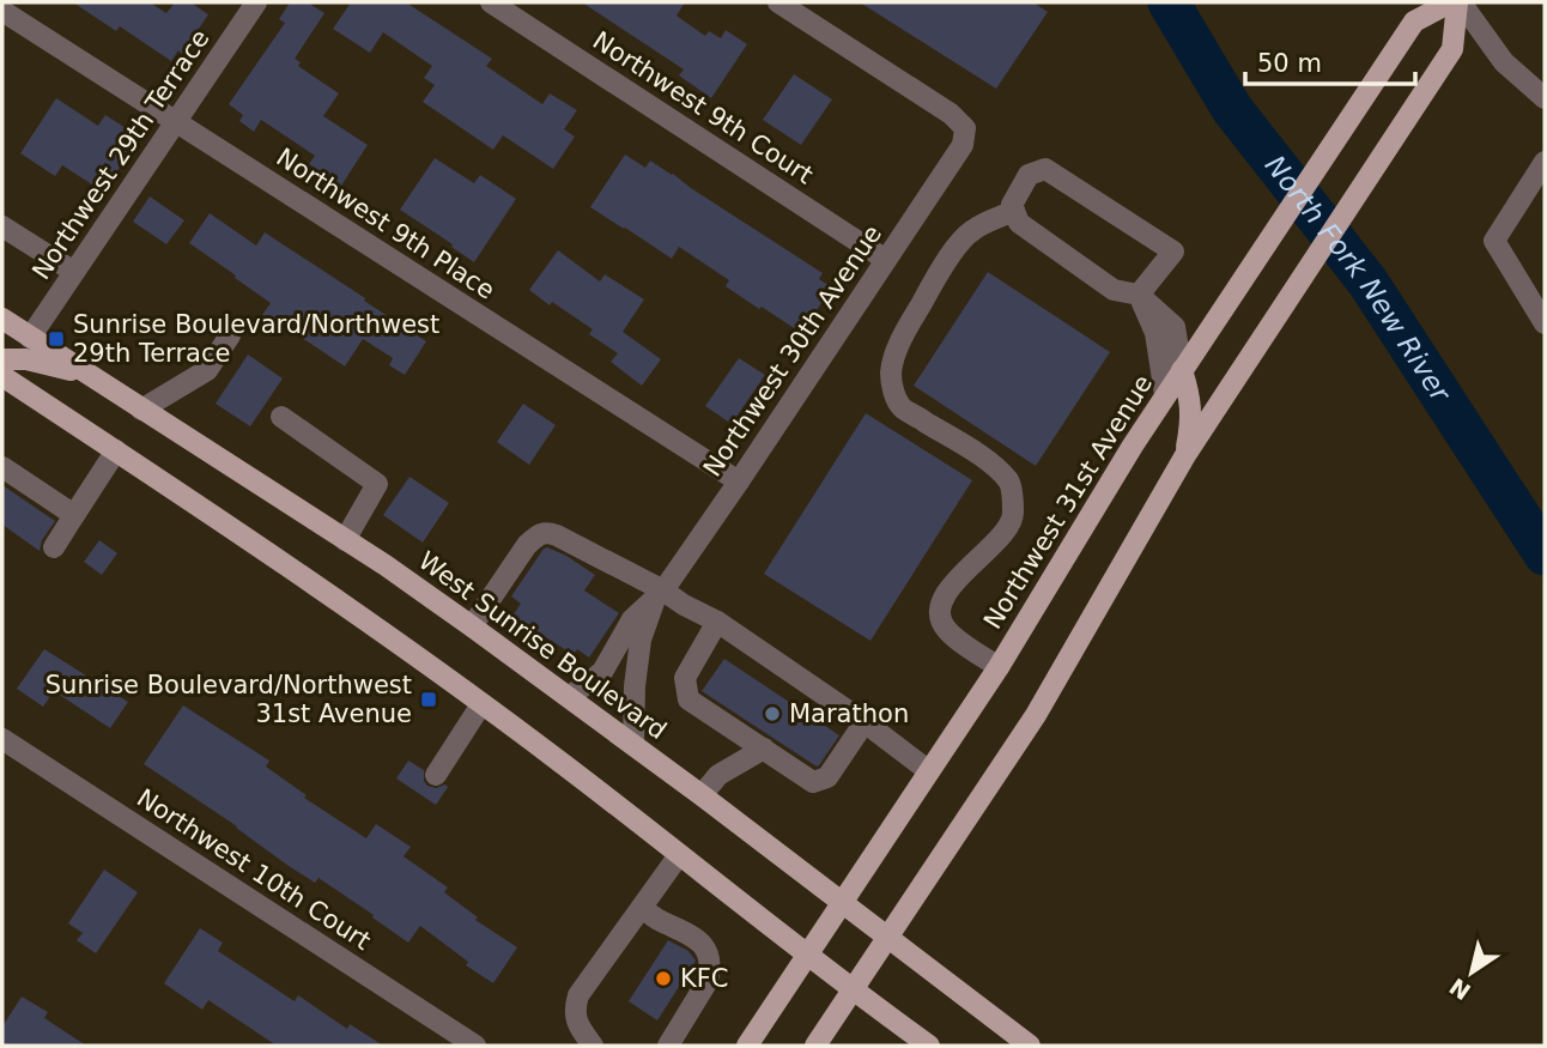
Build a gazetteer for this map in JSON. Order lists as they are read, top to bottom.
{
  "streets": {
    "main road": ["Northwest 31st Avenue", "West Sunrise Boulevard"],
    "street": [
      "Northwest 9th Court",
      "Northwest 29th Terrace",
      "Northwest 9th Place",
      "Northwest 30th Avenue",
      "Northwest 10th Court"
    ]
  },
  "crossings": [
    ["Northwest 9th Court", "Northwest 30th Avenue"],
    ["Northwest 29th Terrace", "Northwest 9th Place"],
    ["Northwest 29th Terrace", "West Sunrise Boulevard"],
    ["Northwest 9th Place", "Northwest 30th Avenue"],
    ["Northwest 30th Avenue", "West Sunrise Boulevard"],
    ["Northwest 31st Avenue", "West Sunrise Boulevard"]
  ],
  "water": ["North Fork New River"],
  "places": {
    "transit": ["Sunrise Boulevard/Northwest 29th Terrace", "Sunrise Boulevard/Northwest 31st Avenue"],
    "other": ["Marathon", "KFC"]
  },
  "scale_bar": "50 m",
  "north": "bottom left"
}
